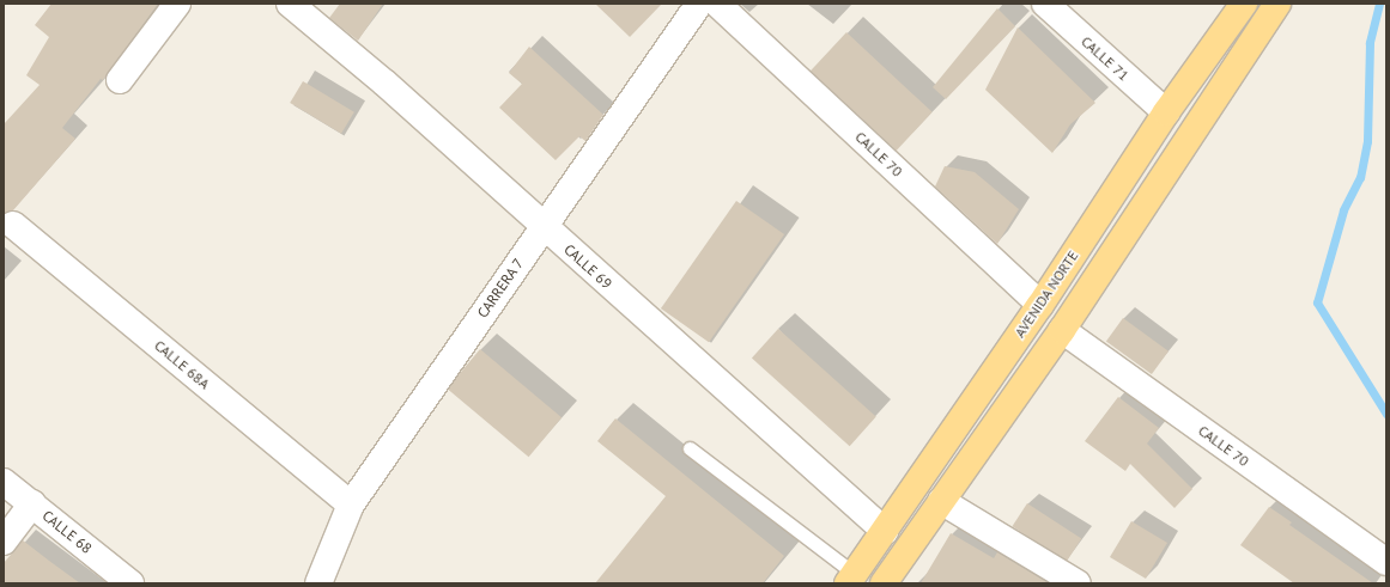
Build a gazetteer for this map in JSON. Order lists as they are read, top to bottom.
{
  "streets": {
    "main road": ["AVENIDA NORTE"],
    "street": [
      "CALLE 71",
      "CALLE 70",
      "CALLE 69",
      "CARRERA 7",
      "CALLE 68A",
      "CALLE 68"
    ]
  },
  "crossings": [
    ["CALLE 71", "AVENIDA NORTE"],
    ["CALLE 70", "AVENIDA NORTE"],
    ["CALLE 69", "CARRERA 7"],
    ["CALLE 69", "AVENIDA NORTE"],
    ["CARRERA 7", "CALLE 68A"]
  ]
}
